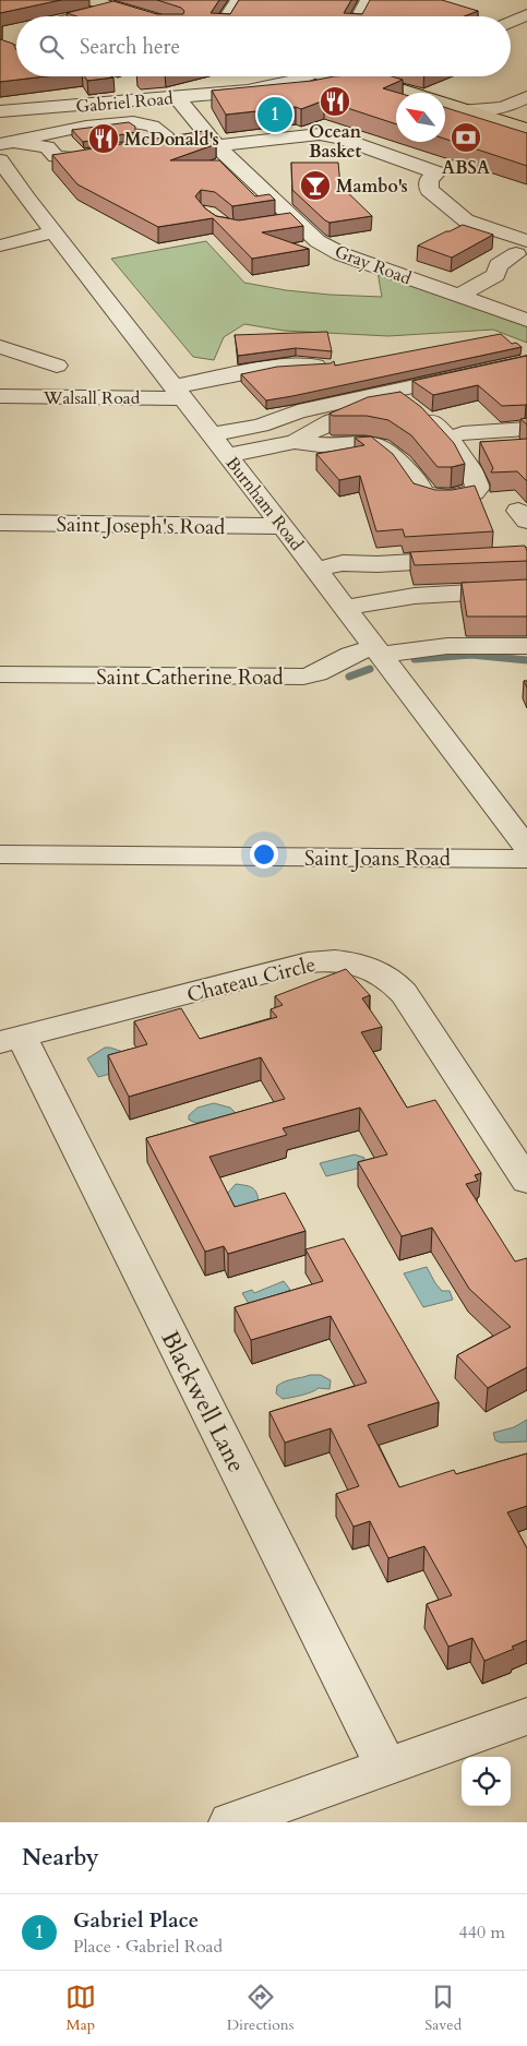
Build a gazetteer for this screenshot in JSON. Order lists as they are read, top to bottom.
{
  "streets": {
    "street": [
      "Gabriel Road",
      "Gray Road",
      "Walsall Road",
      "Burnham Road",
      "Saint Joseph's Road",
      "Saint Catherine Road",
      "Saint Joans Road",
      "Chateau Circle",
      "Blackwell Lane"
    ]
  },
  "crossings": [
    ["Gabriel Road", "Gray Road"],
    ["Walsall Road", "Burnham Road"],
    ["Burnham Road", "Saint Joseph's Road"],
    ["Burnham Road", "Saint Catherine Road"],
    ["Chateau Circle", "Blackwell Lane"]
  ],
  "places": {
    "restaurant": ["Ocean Basket", "McDonald's"],
    "bank": ["ABSA"],
    "bar": ["Mambo's"]
  },
  "north": "top left",
  "page": {
    "search": "Search here",
    "pins": "1",
    "heading": "Nearby",
    "list": [
      {
        "mark": "1",
        "name": "Gabriel Place",
        "note": "Place · Gabriel Road",
        "value": "440 m"
      }
    ],
    "nav": ["Map", "Directions", "Saved"]
  }
}
